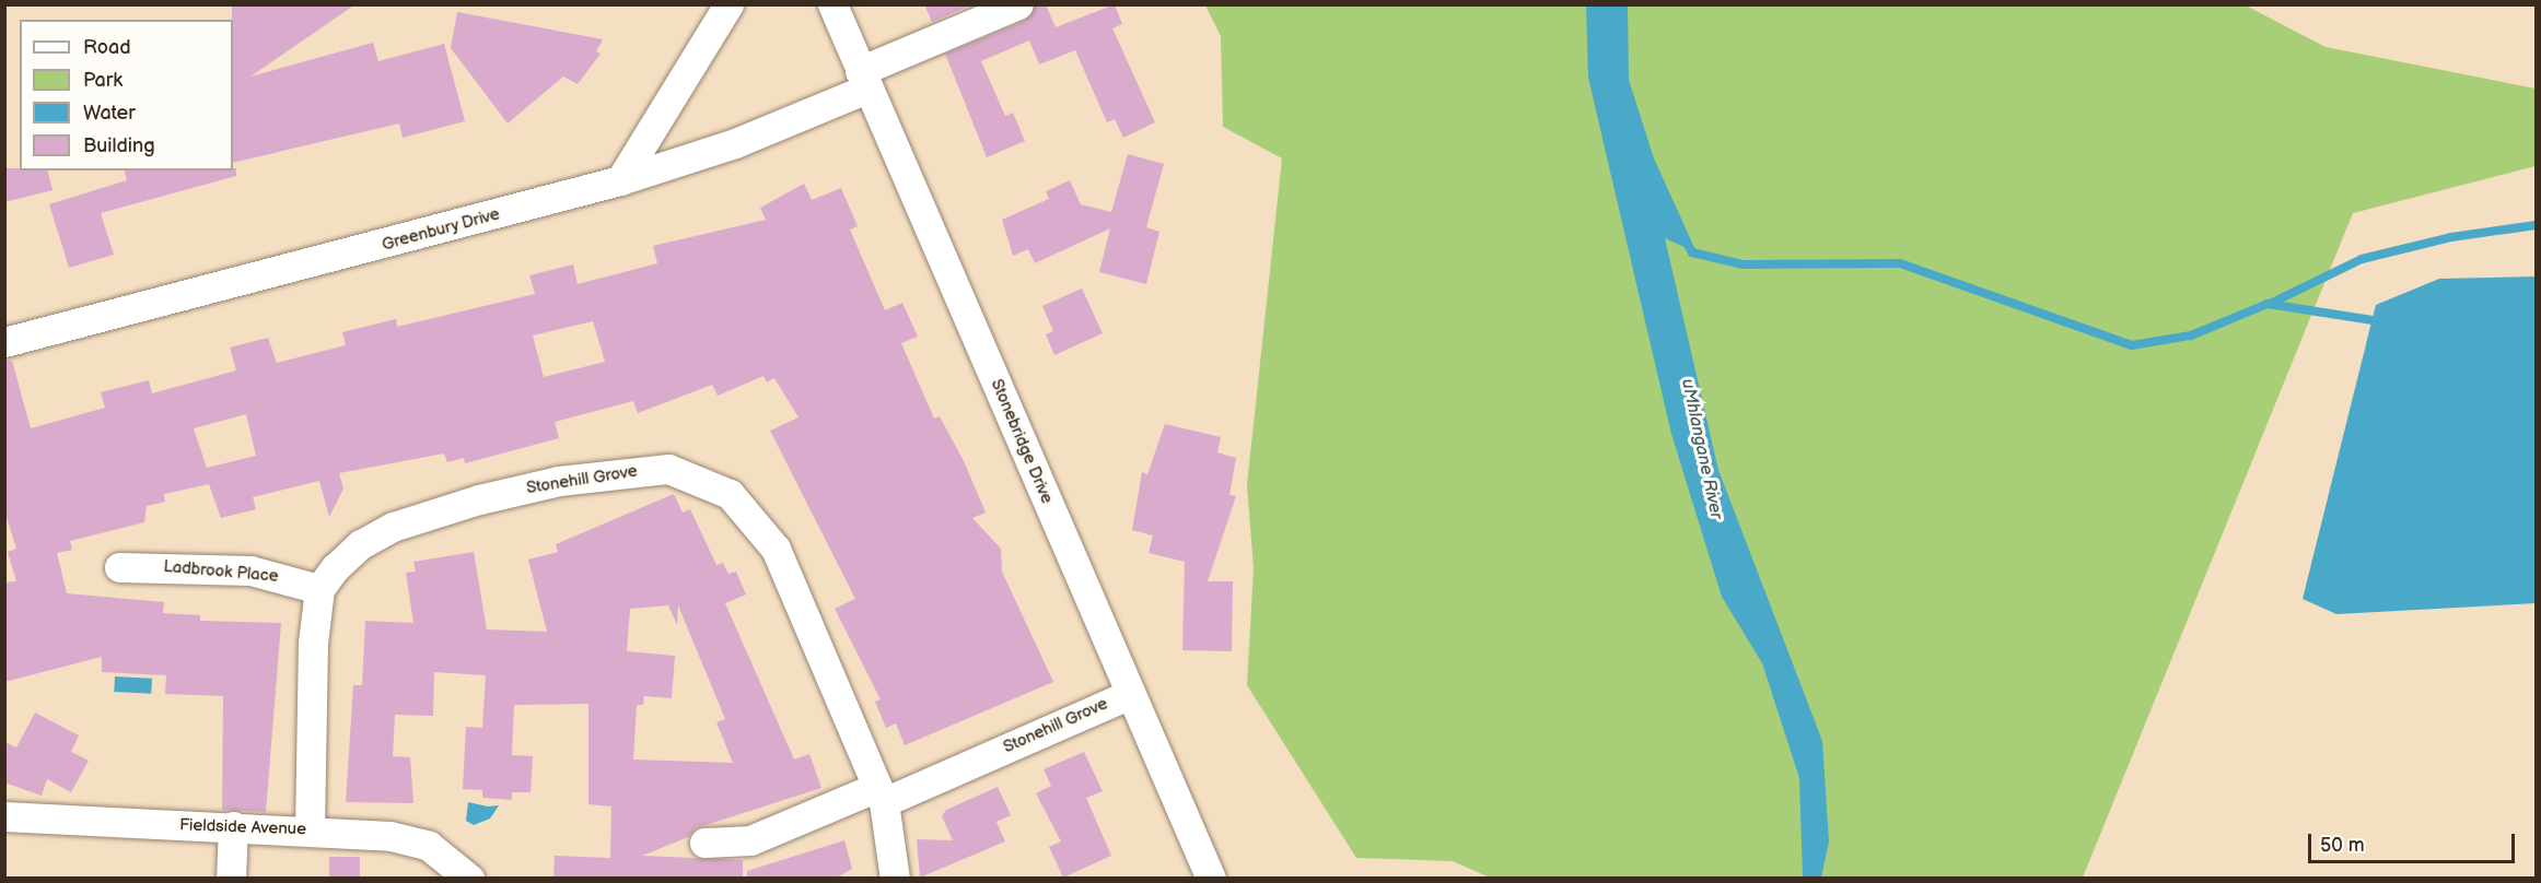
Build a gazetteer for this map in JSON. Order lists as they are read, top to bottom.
{
  "streets": {
    "street": [
      "Greenbury Drive",
      "Stonebridge Drive",
      "Stonehill Grove",
      "Ladbrook Place",
      "Fieldside Avenue"
    ]
  },
  "crossings": [
    ["Greenbury Drive", "Stonebridge Drive"],
    ["Stonebridge Drive", "Stonehill Grove"],
    ["Stonehill Grove", "Ladbrook Place"]
  ],
  "water": ["uMhlangane River"],
  "legend": [
    "Road",
    "Park",
    "Water",
    "Building"
  ],
  "scale_bar": "50 m"
}
